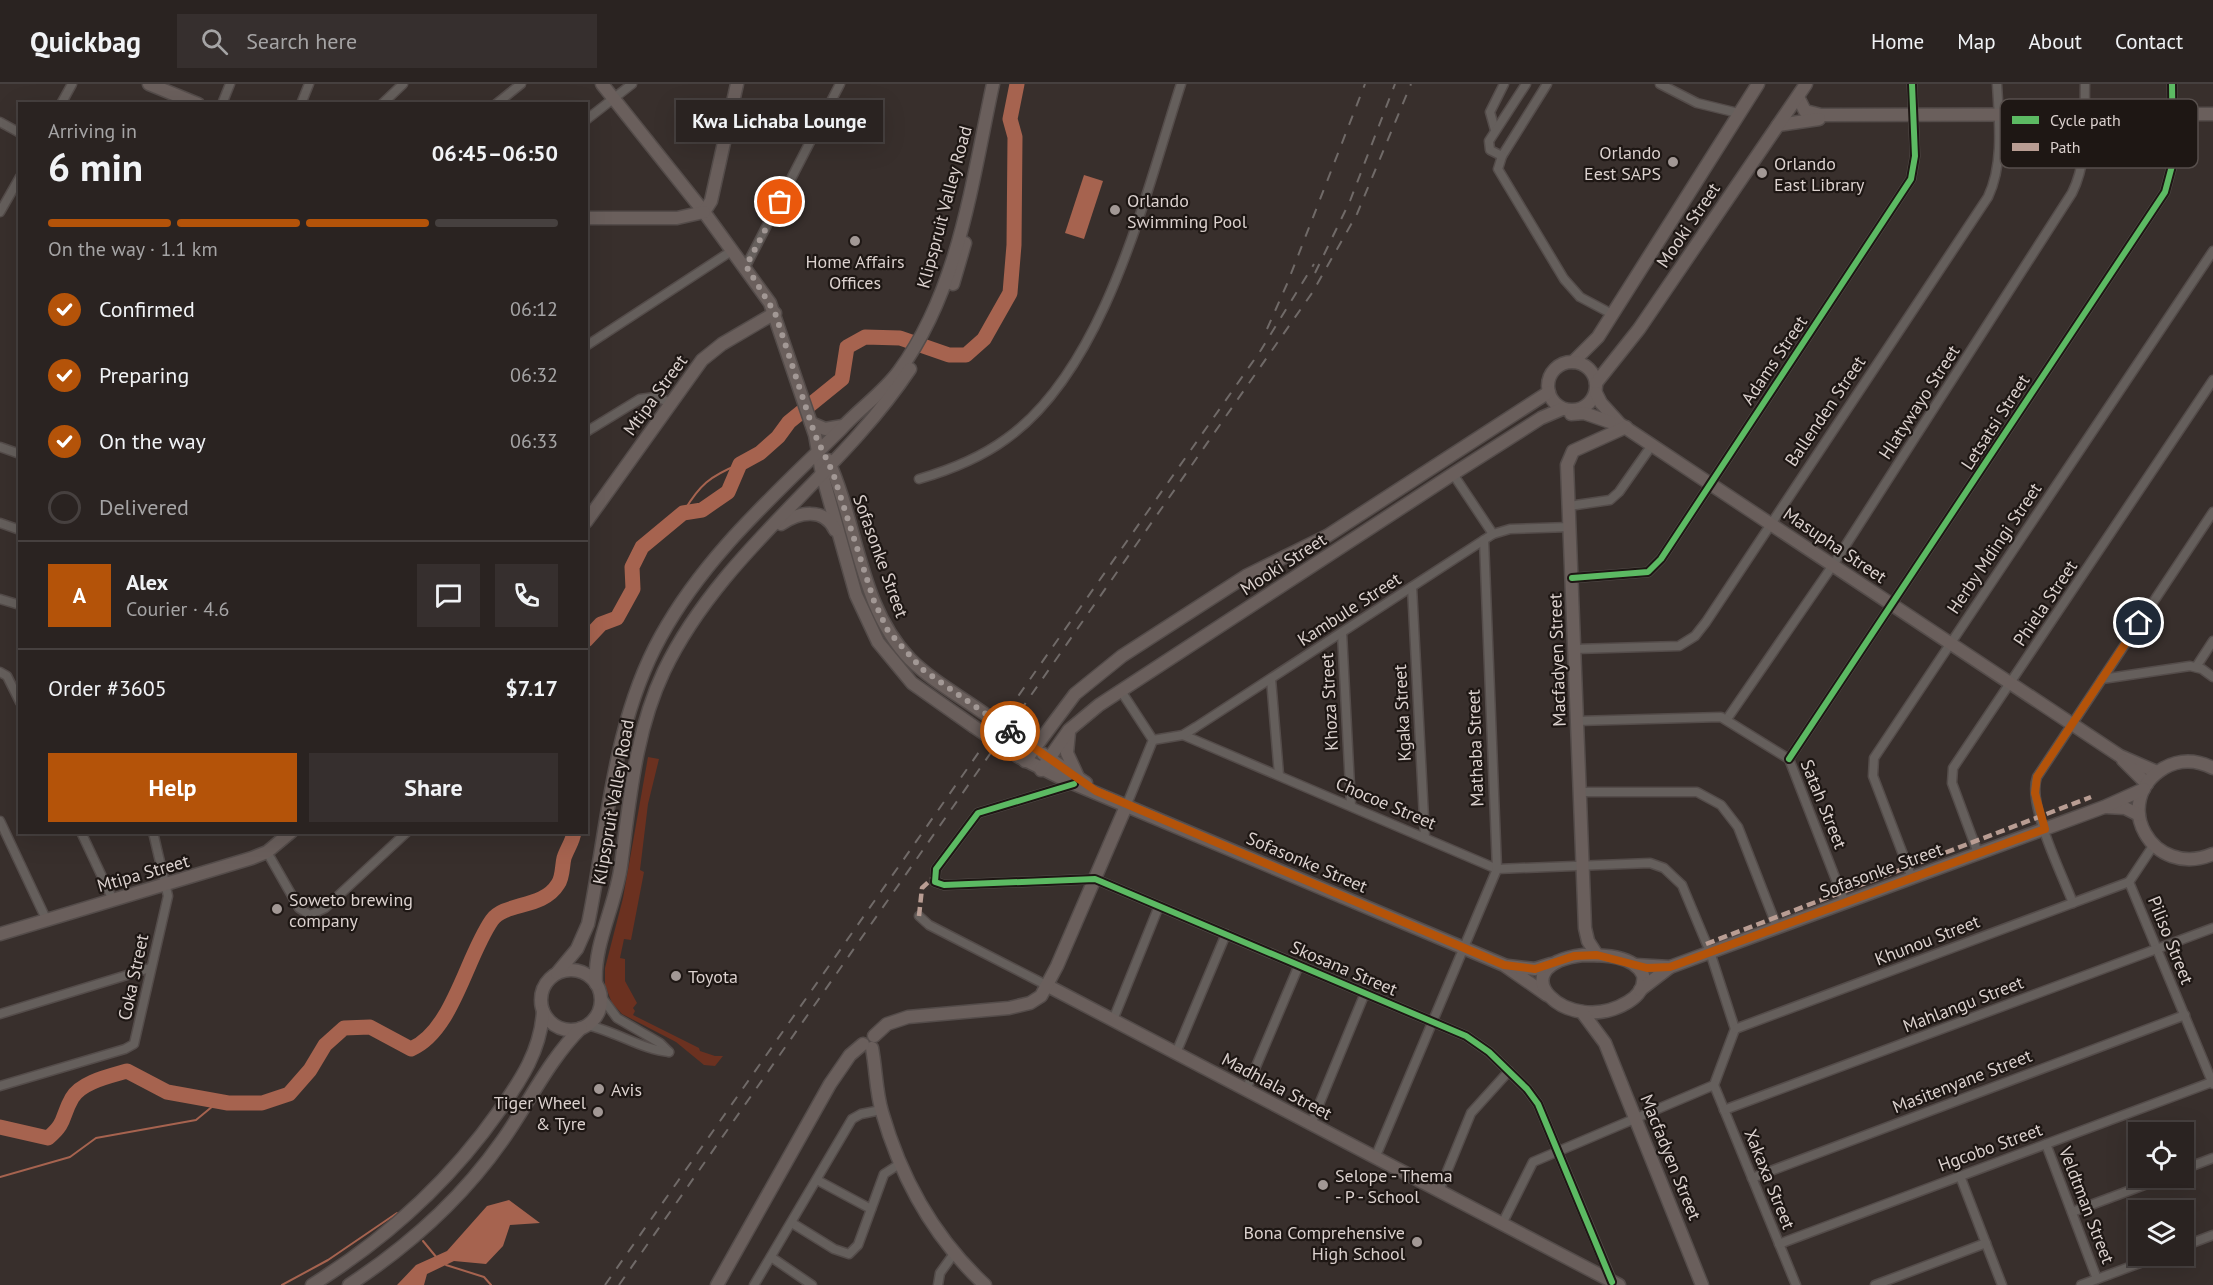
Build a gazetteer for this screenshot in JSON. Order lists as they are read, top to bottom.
{
  "streets": {
    "main road": [
      "Klipspruit Valley Road",
      "Mooki Street",
      "Mtipa Street",
      "Masupha Street",
      "Sofasonke Street",
      "Macfadyen Street",
      "Madhlala Street"
    ],
    "street": [
      "Adams Street",
      "Hlatywayo Street",
      "Ballenden Street",
      "Letsatsi Street",
      "Herby Mdingi Street",
      "Phiela Street",
      "Kambule Street",
      "Khoza Street",
      "Kgaka Street",
      "Mathaba Street",
      "Chocoe Street",
      "Satah Street",
      "Khunou Street",
      "Piliso Street",
      "Skosana Street",
      "Coka Street",
      "Mahlangu Street",
      "Masitenyane Street",
      "Hgcobo Street",
      "Xakaxa Street",
      "Veldtman Street"
    ]
  },
  "crossings": [
    ["Klipspruit Valley Road", "Sofasonke Street"],
    ["Mooki Street", "Masupha Street"],
    ["Mooki Street", "Sofasonke Street"],
    ["Adams Street", "Masupha Street"],
    ["Adams Street", "Macfadyen Street"],
    ["Mtipa Street", "Sofasonke Street"],
    ["Mtipa Street", "Coka Street"],
    ["Hlatywayo Street", "Masupha Street"],
    ["Hlatywayo Street", "Satah Street"],
    ["Ballenden Street", "Masupha Street"],
    ["Ballenden Street", "Macfadyen Street"],
    ["Letsatsi Street", "Masupha Street"],
    ["Letsatsi Street", "Satah Street"],
    ["Masupha Street", "Herby Mdingi Street"],
    ["Masupha Street", "Sofasonke Street"],
    ["Masupha Street", "Phiela Street"],
    ["Masupha Street", "Macfadyen Street"],
    ["Herby Mdingi Street", "Sofasonke Street"],
    ["Sofasonke Street", "Phiela Street"],
    ["Sofasonke Street", "Macfadyen Street"],
    ["Sofasonke Street", "Mathaba Street"],
    ["Sofasonke Street", "Chocoe Street"],
    ["Sofasonke Street", "Satah Street"],
    ["Sofasonke Street", "Skosana Street"],
    ["Kambule Street", "Macfadyen Street"],
    ["Kambule Street", "Khoza Street"],
    ["Kambule Street", "Kgaka Street"],
    ["Kambule Street", "Mathaba Street"],
    ["Kambule Street", "Chocoe Street"],
    ["Macfadyen Street", "Chocoe Street"],
    ["Macfadyen Street", "Satah Street"],
    ["Khoza Street", "Chocoe Street"],
    ["Kgaka Street", "Chocoe Street"],
    ["Mathaba Street", "Chocoe Street"],
    ["Mathaba Street", "Skosana Street"],
    ["Mathaba Street", "Madhlala Street"],
    ["Chocoe Street", "Khunou Street"],
    ["Khunou Street", "Piliso Street"],
    ["Piliso Street", "Mahlangu Street"],
    ["Piliso Street", "Masitenyane Street"],
    ["Piliso Street", "Hgcobo Street"],
    ["Skosana Street", "Madhlala Street"],
    ["Mahlangu Street", "Xakaxa Street"],
    ["Masitenyane Street", "Xakaxa Street"],
    ["Hgcobo Street", "Xakaxa Street"],
    ["Hgcobo Street", "Veldtman Street"]
  ],
  "places": [
    "Orlando Eest SAPS",
    "Orlando East Library",
    "Kwa Lichaba Lounge",
    "Orlando Swimming Pool",
    "Home Affairs Offices",
    "Soweto brewing company",
    "Toyota",
    "Avis",
    "Tiger Wheel & Tyre",
    "Selope - Thema - P - School",
    "Bona Comprehensive High School"
  ],
  "legend": ["Cycle path", "Path"],
  "page": {
    "header": "Quickbag",
    "search": "Search here",
    "nav": [
      "Home",
      "Map",
      "About",
      "Contact"
    ],
    "bubble": "Kwa Lichaba Lounge",
    "heading": ["6 min", "Arriving in", "06:45–06:50"],
    "panel": [
      "Alex",
      "Courier · 4.6",
      "Order #3605",
      "$7.17"
    ],
    "bar": "On the way · 1.1 km",
    "list": [
      ["Confirmed", "06:12"],
      ["Preparing", "06:32"],
      ["On the way", "06:33"],
      "Delivered"
    ],
    "round": "A",
    "buttons": ["Help", "Share"]
  }
}
